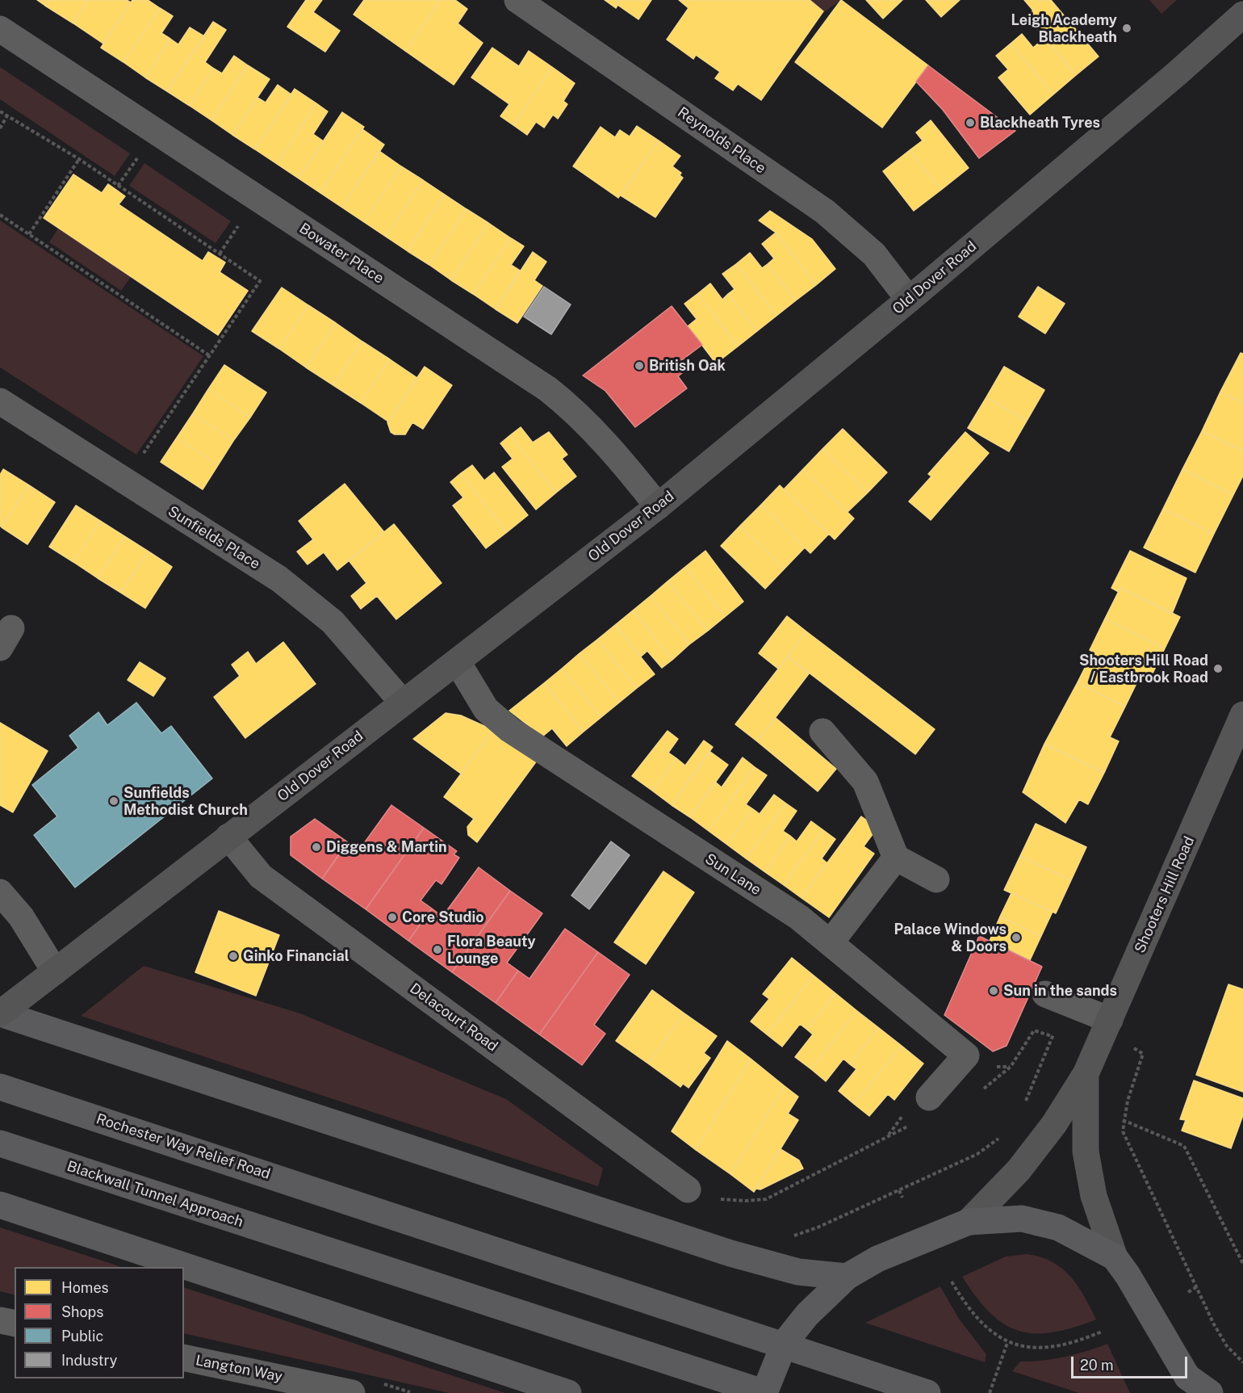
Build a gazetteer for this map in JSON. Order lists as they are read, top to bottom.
{
  "streets": {
    "highway": ["Rochester Way Relief Road", "Blackwall Tunnel Approach"],
    "main road": ["Old Dover Road", "Shooters Hill Road"],
    "street": [
      "Reynolds Place",
      "Bowater Place",
      "Sunfields Place",
      "Sun Lane",
      "Delacourt Road",
      "Langton Way"
    ]
  },
  "crossings": [
    ["Reynolds Place", "Old Dover Road"],
    ["Bowater Place", "Old Dover Road"],
    ["Old Dover Road", "Sunfields Place"],
    ["Old Dover Road", "Sun Lane"],
    ["Old Dover Road", "Delacourt Road"]
  ],
  "places": [
    "Leigh Academy Blackheath",
    "Blackheath Tyres",
    "British Oak",
    "Shooters Hill Road / Eastbrook Road",
    "Sunfields Methodist Church",
    "Diggens & Martin",
    "Core Studio",
    "Palace Windows & Doors",
    "Flora Beauty Lounge",
    "Ginko Financial",
    "Sun in the sands"
  ],
  "legend": [
    "Homes",
    "Shops",
    "Public",
    "Industry"
  ],
  "scale_bar": "20 m"
}
